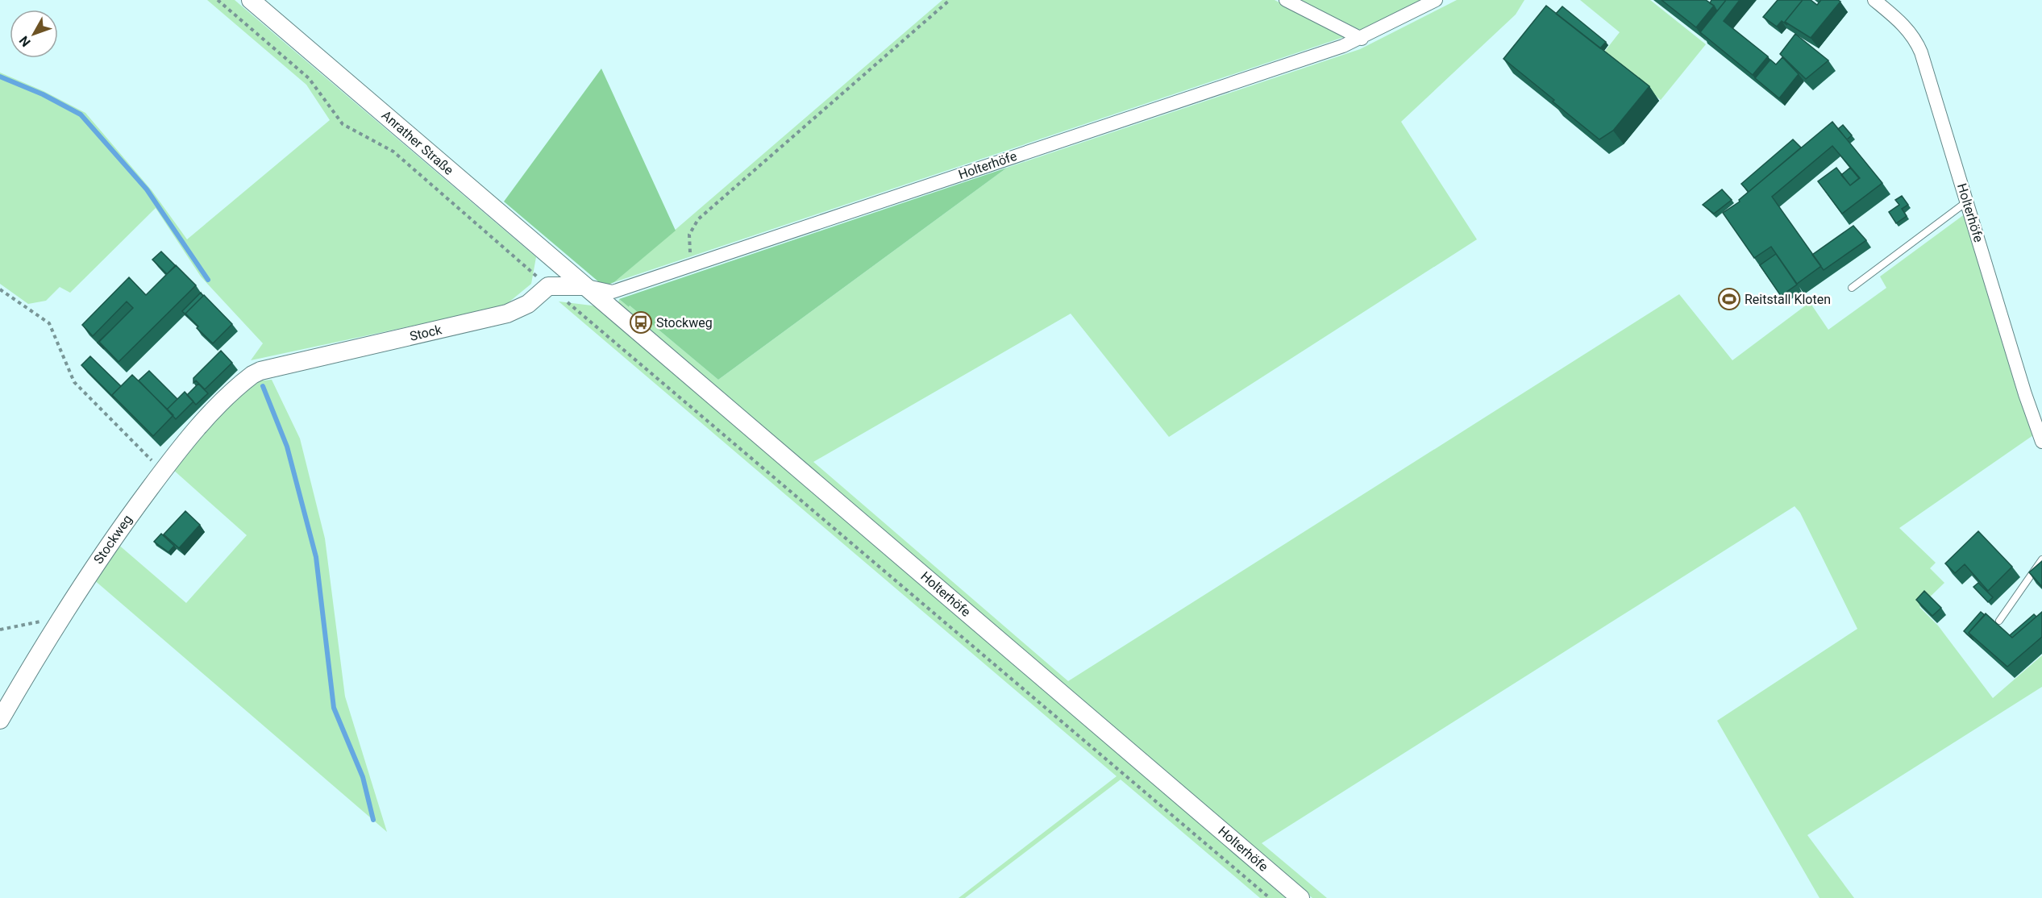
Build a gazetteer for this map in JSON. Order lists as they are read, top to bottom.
{
  "streets": {
    "main road": [
      "Anrather Straße",
      "Holterhöfe",
      "Stock",
      "Stockweg"
    ]
  },
  "crossings": [
    ["Anrather Straße", "Holterhöfe"],
    ["Stock", "Stockweg"]
  ],
  "places": {
    "sports": ["Reitstall Kloten"],
    "bus stop": ["Stockweg"]
  },
  "north": "bottom left"
}
